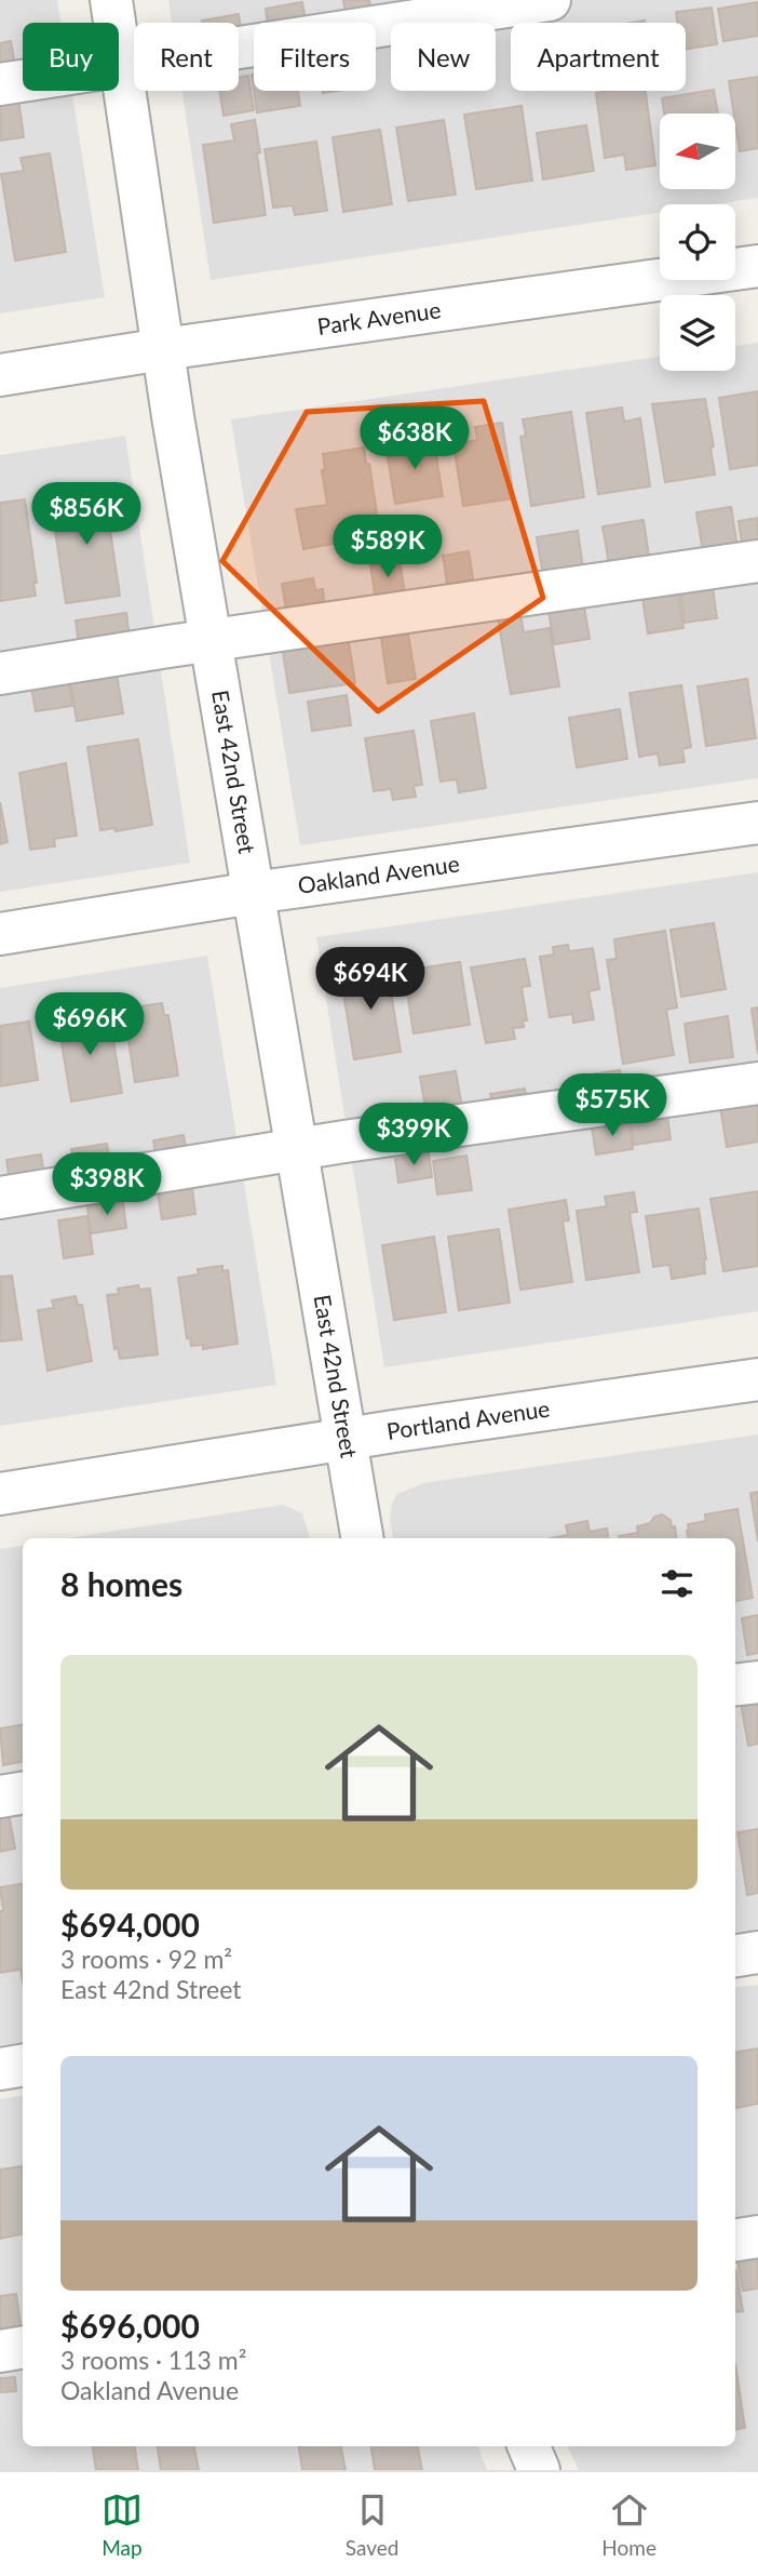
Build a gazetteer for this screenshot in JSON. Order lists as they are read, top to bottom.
{
  "streets": {
    "street": [
      "Park Avenue",
      "East 42nd Street",
      "Oakland Avenue",
      "Portland Avenue"
    ]
  },
  "crossings": [
    ["Park Avenue", "East 42nd Street"],
    ["East 42nd Street", "Oakland Avenue"],
    ["East 42nd Street", "Portland Avenue"]
  ],
  "north": "left",
  "page": {
    "chip": [
      "Buy",
      "Rent",
      "Filters",
      "New",
      "Apartment"
    ],
    "price": [
      "$638K",
      "$856K",
      "$589K",
      "$694K",
      "$696K",
      "$575K",
      "$399K",
      "$398K"
    ],
    "heading": "8 homes",
    "list": [
      {
        "name": "$694,000",
        "note": "3 rooms · 92 m² · East 42nd Street"
      },
      {
        "name": "$696,000",
        "note": "3 rooms · 113 m² · Oakland Avenue"
      }
    ],
    "tabs": ["Map", "Saved", "Home"]
  }
}
